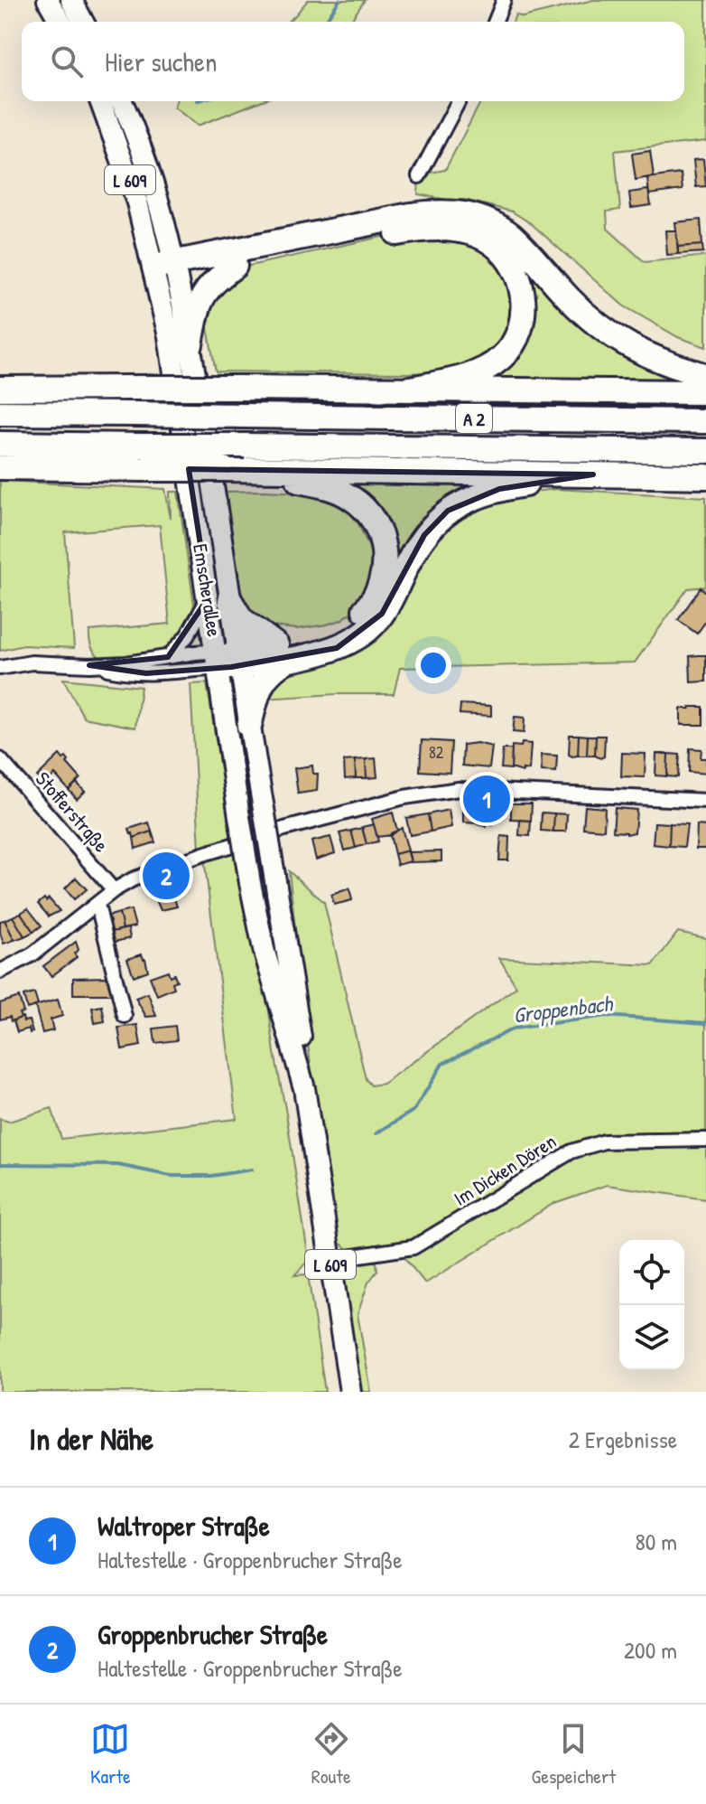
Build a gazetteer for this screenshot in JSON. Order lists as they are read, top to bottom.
{
  "streets": {
    "highway": ["A 2"],
    "main road": ["L 609", "Emscherallee"],
    "street": ["Stofferstraße", "Im Dicken Dören"]
  },
  "crossings": [
    ["L 609", "Emscherallee"],
    ["L 609", "Im Dicken Dören"],
    ["Emscherallee", "Im Dicken Dören"]
  ],
  "water": ["Groppenbach"],
  "house_numbers": ["82"],
  "page": {
    "search": "Hier suchen",
    "pins": ["1", "2"],
    "heading": ["In der Nähe", "2 Ergebnisse"],
    "list": [
      {
        "mark": "1",
        "name": "Waltroper Straße",
        "note": "Haltestelle · Groppenbrucher Straße",
        "value": "80 m"
      },
      {
        "mark": "2",
        "name": "Groppenbrucher Straße",
        "note": "Haltestelle · Groppenbrucher Straße",
        "value": "200 m"
      }
    ],
    "nav": ["Karte", "Route", "Gespeichert"]
  }
}
